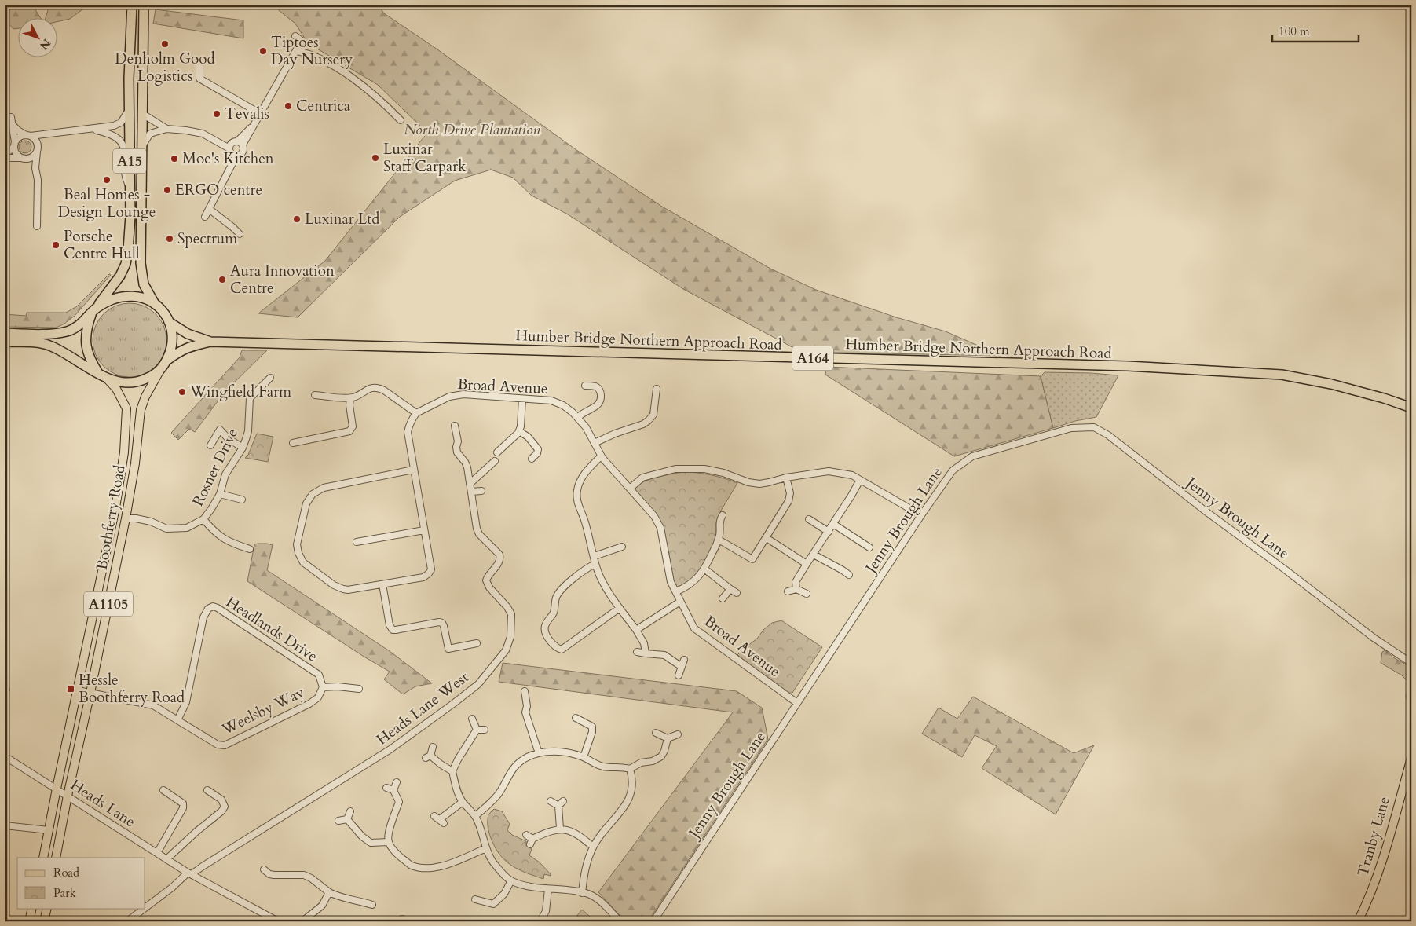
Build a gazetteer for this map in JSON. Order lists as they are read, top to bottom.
{
  "streets": {
    "highway": ["A15", "Humber Bridge Northern Approach Road", "A164"],
    "main road": ["Boothferry Road", "A1105", "Tranby Lane"],
    "street": [
      "Broad Avenue",
      "Rosner Drive",
      "Jenny Brough Lane",
      "Headlands Drive",
      "Heads Lane West",
      "Weelsby Way",
      "Heads Lane"
    ]
  },
  "crossings": [
    ["A15", "A164"],
    ["A15", "Boothferry Road"],
    ["Humber Bridge Northern Approach Road", "A164"],
    ["A164", "Boothferry Road"],
    ["Broad Avenue", "Jenny Brough Lane"],
    ["Rosner Drive", "Boothferry Road"],
    ["Boothferry Road", "Weelsby Way"],
    ["Boothferry Road", "Heads Lane"],
    ["Headlands Drive", "Weelsby Way"],
    ["Heads Lane West", "Heads Lane"]
  ],
  "parks": ["North Drive Plantation"],
  "places": {
    "other": [
      "Denholm Good Logistics",
      "Tiptoes Day Nursery",
      "Centrica",
      "Tevalis",
      "Luxinar Staff Carpark",
      "Moe's Kitchen",
      "Beal Homes - Design Lounge",
      "ERGO centre",
      "Luxinar Ltd",
      "Spectrum",
      "Porsche Centre Hull",
      "Aura Innovation Centre",
      "Wingfield Farm"
    ],
    "transit": ["Hessle Boothferry Road"]
  },
  "legend": ["Road", "Park"],
  "scale_bar": "100 m",
  "north": "bottom right"
}
